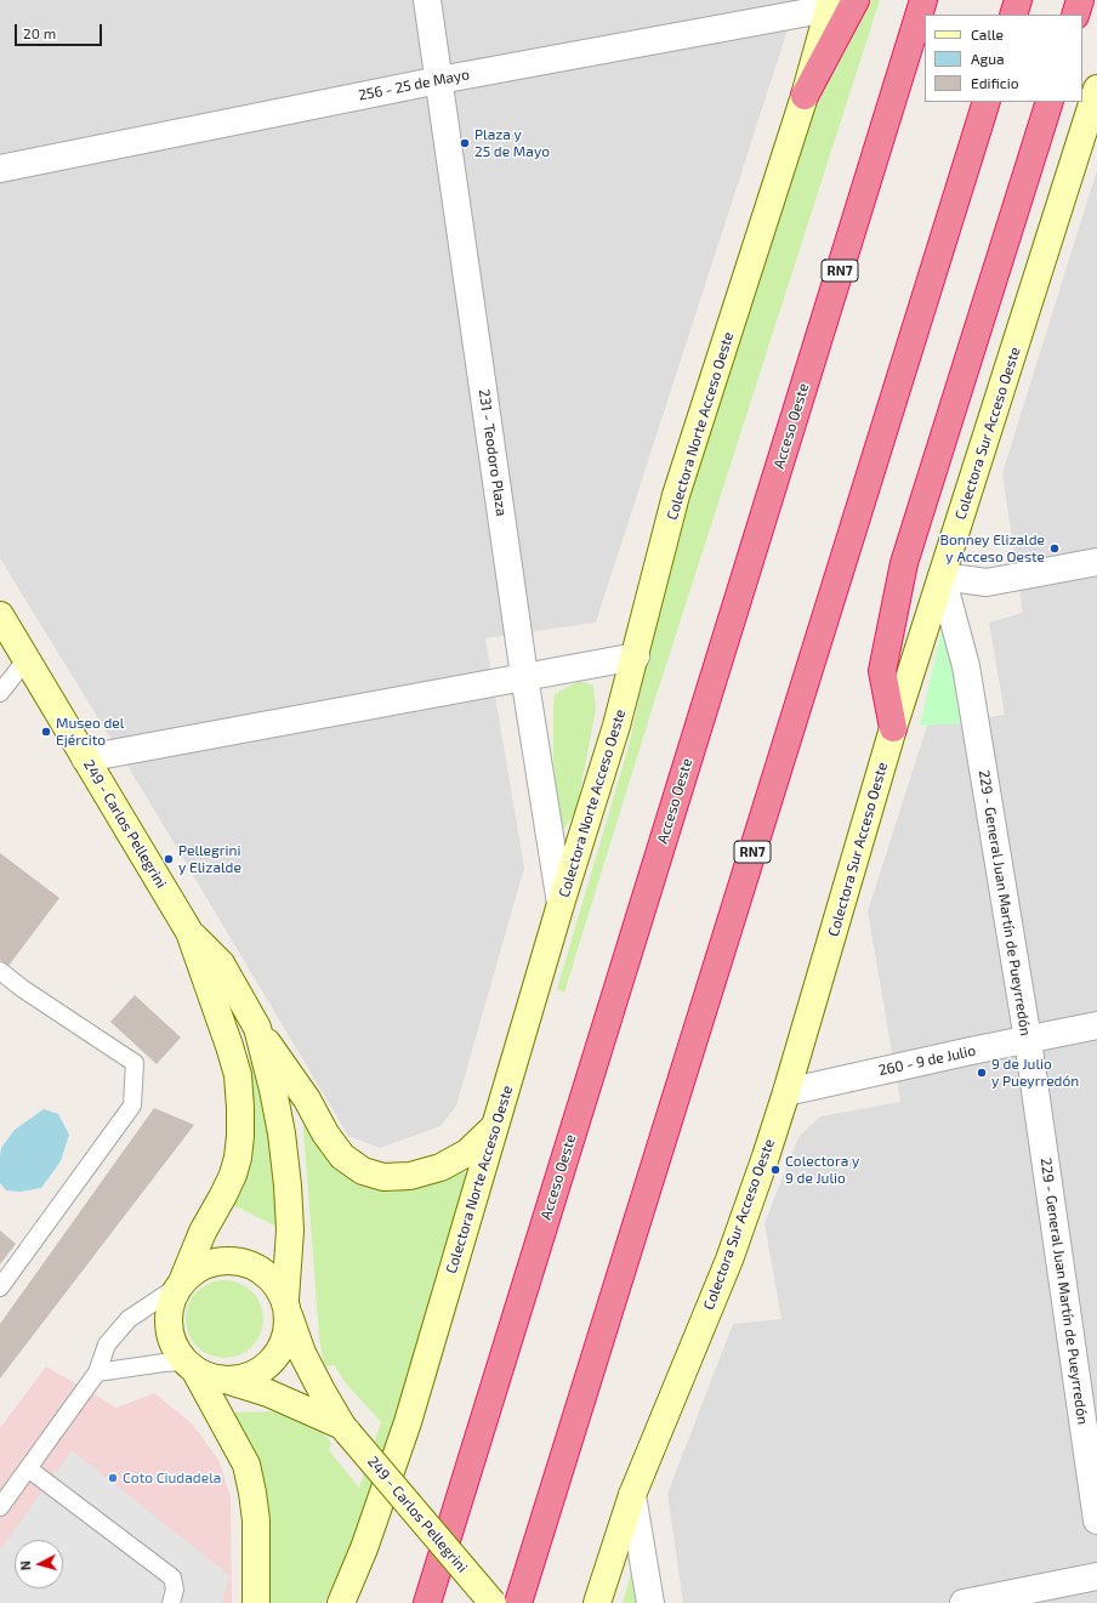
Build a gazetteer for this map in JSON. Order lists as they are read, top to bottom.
{
  "streets": {
    "highway": ["RN7", "Acceso Oeste"],
    "street": [
      "256 - 25 de Mayo",
      "Colectora Norte Acceso Oeste",
      "Colectora Sur Acceso Oeste",
      "231 - Teodoro Plaza",
      "249 - Carlos Pellegrini",
      "229 - General Juan Martín de Pueyrredón",
      "260 - 9 de Julio"
    ]
  },
  "crossings": [
    ["256 - 25 de Mayo", "Colectora Norte Acceso Oeste"],
    ["256 - 25 de Mayo", "231 - Teodoro Plaza"],
    ["Colectora Norte Acceso Oeste", "231 - Teodoro Plaza"],
    ["Colectora Sur Acceso Oeste", "229 - General Juan Martín de Pueyrredón"],
    ["Colectora Sur Acceso Oeste", "260 - 9 de Julio"],
    ["229 - General Juan Martín de Pueyrredón", "260 - 9 de Julio"]
  ],
  "places": [
    "Plaza y 25 de Mayo",
    "Bonney Elizalde y Acceso Oeste",
    "Museo del Ejército",
    "Pellegrini y Elizalde",
    "9 de Julio y Pueyrredón",
    "Colectora y 9 de Julio",
    "Coto Ciudadela"
  ],
  "legend": ["Calle", "Agua", "Edificio"],
  "scale_bar": "20 m",
  "north": "left"
}
